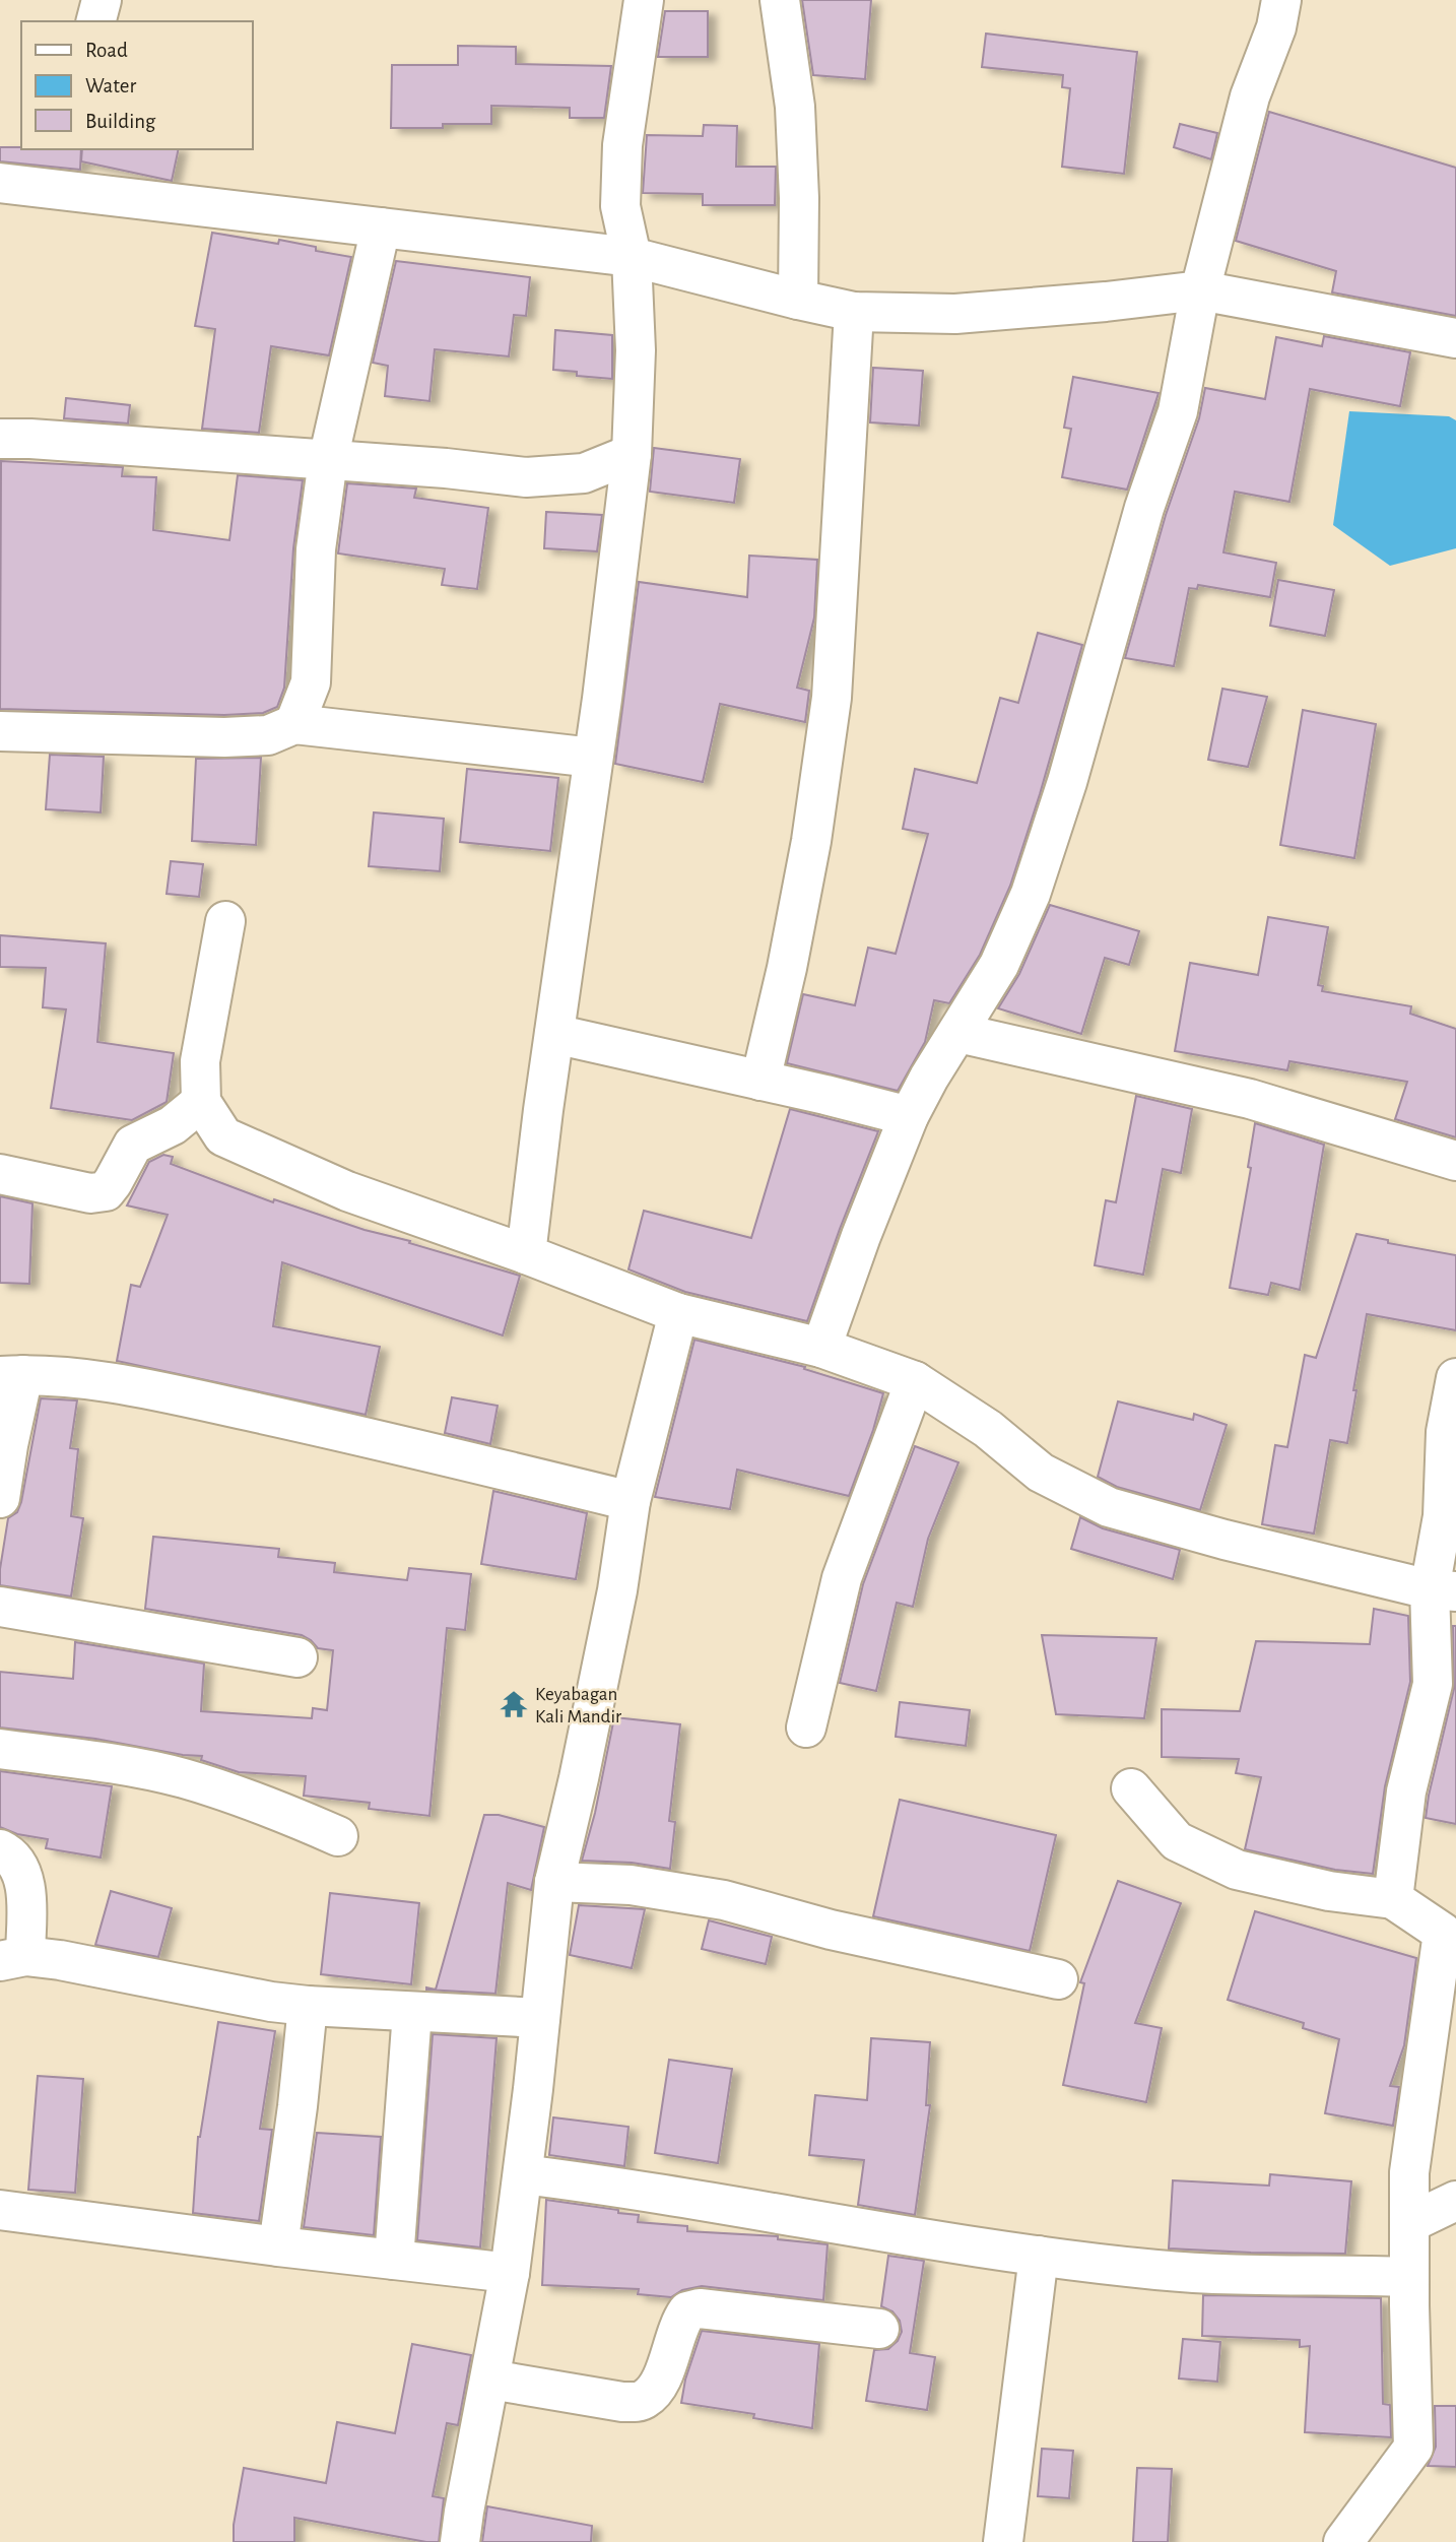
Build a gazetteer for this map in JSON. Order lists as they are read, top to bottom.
{
  "places": {
    "temple": ["Keyabagan Kali Mandir"]
  },
  "legend": ["Road", "Water", "Building"]
}
